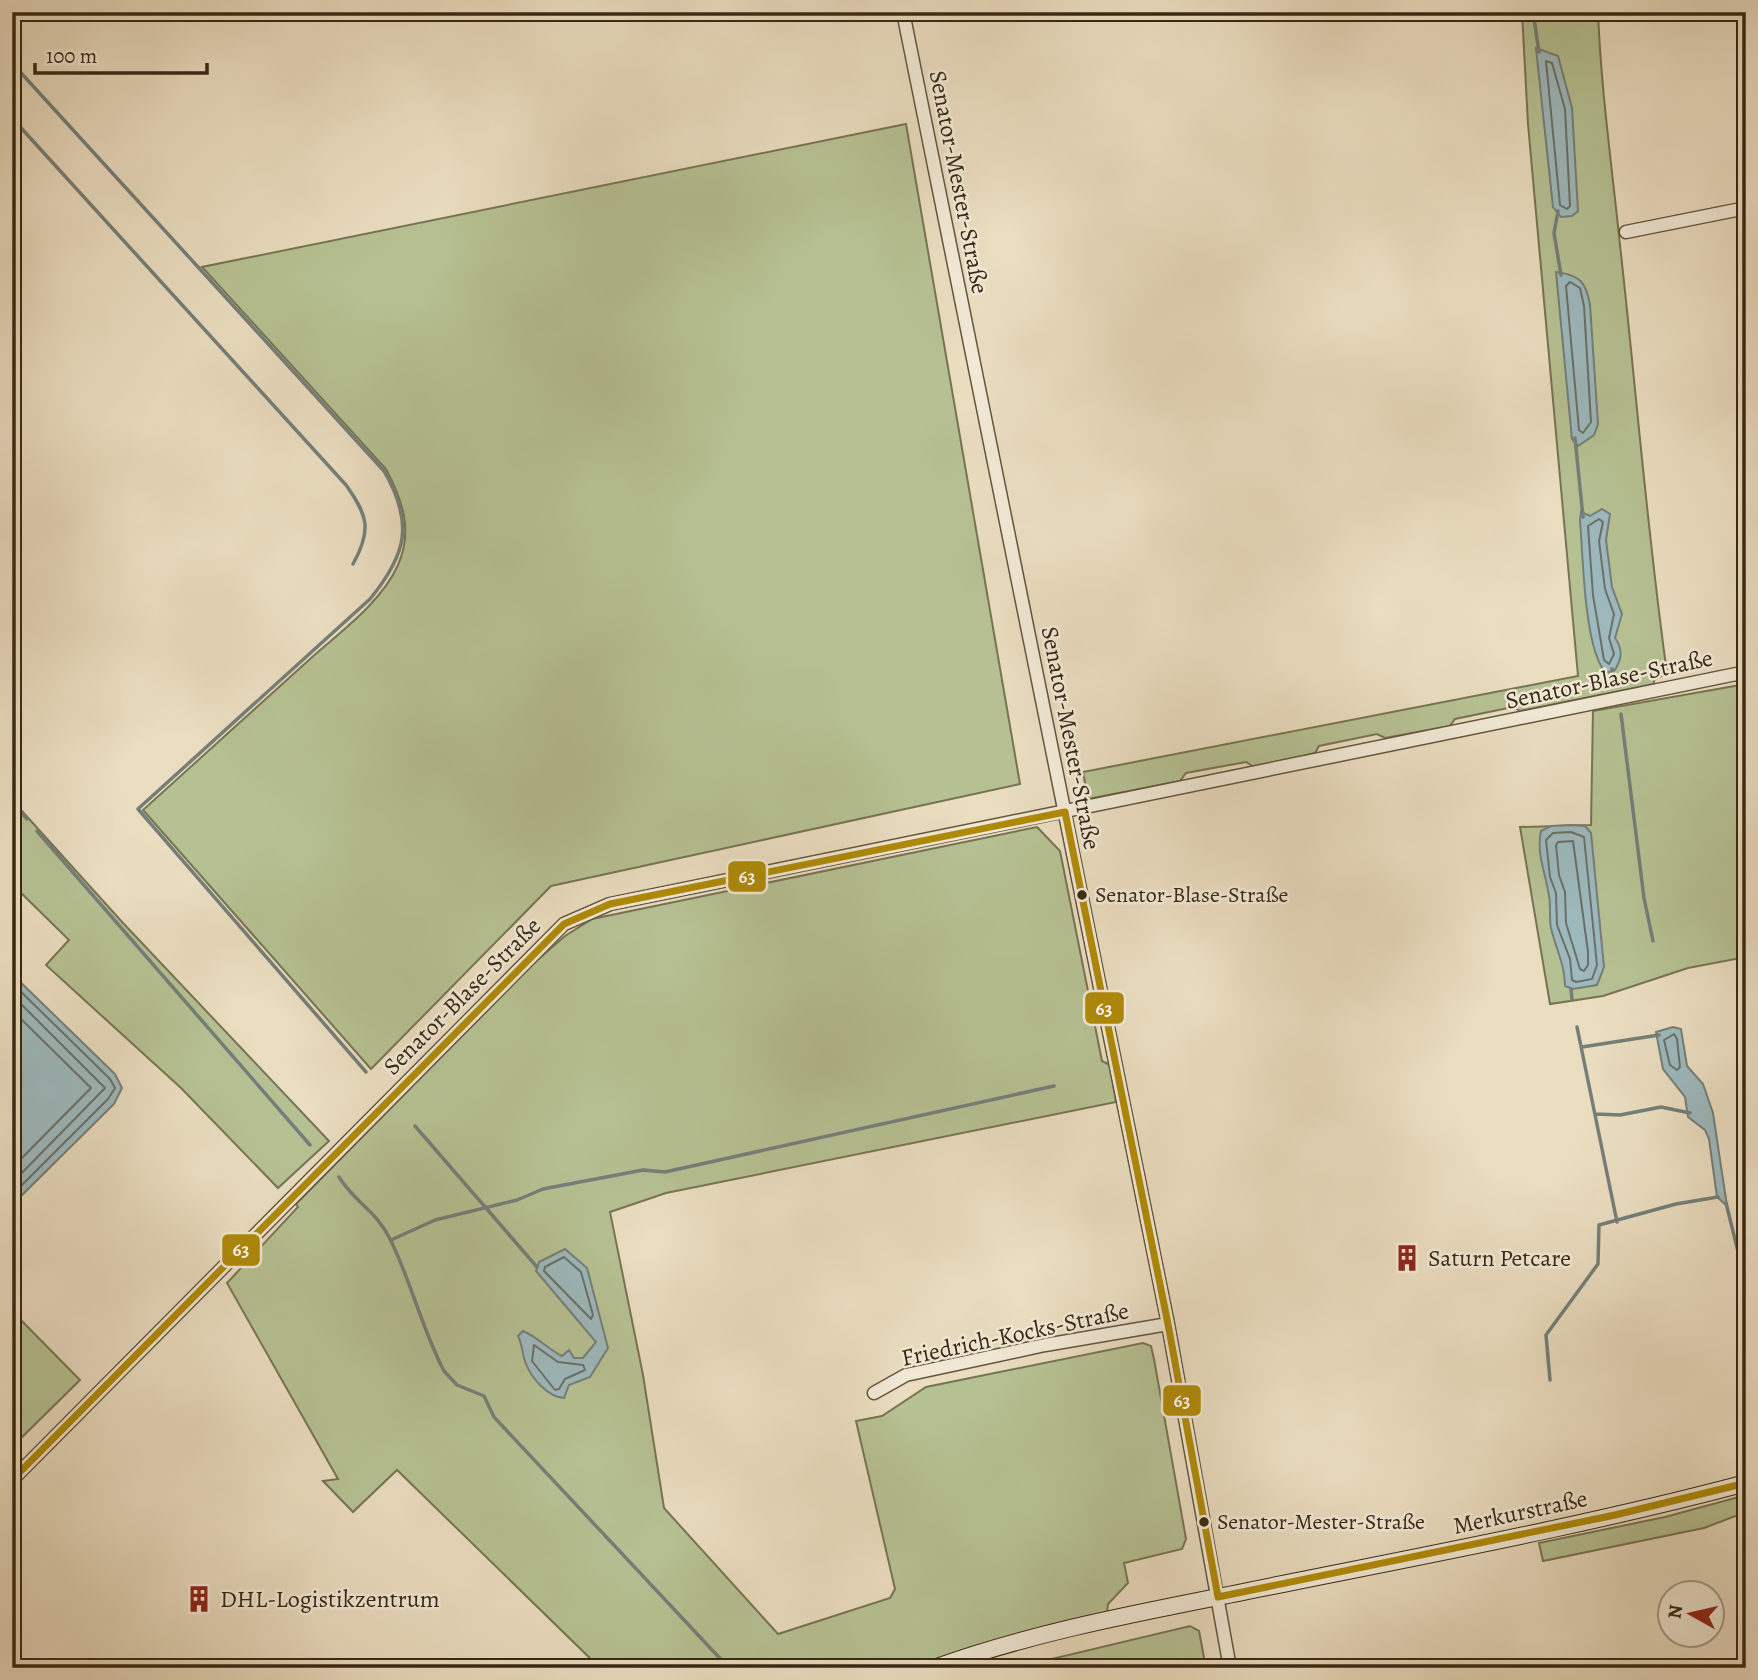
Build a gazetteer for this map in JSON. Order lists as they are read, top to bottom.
{
  "streets": {
    "street": [
      "Senator-Mester-Straße",
      "Senator-Blase-Straße",
      "Friedrich-Kocks-Straße",
      "Merkurstraße"
    ]
  },
  "crossings": [
    ["Senator-Mester-Straße", "Senator-Blase-Straße"],
    ["Senator-Mester-Straße", "Friedrich-Kocks-Straße"],
    ["Senator-Mester-Straße", "Merkurstraße"]
  ],
  "places": {
    "other": ["Senator-Blase-Straße", "Senator-Mester-Straße"],
    "building": ["Saturn Petcare", "DHL-Logistikzentrum"]
  },
  "lines": ["transit line 63"],
  "scale_bar": "100 m",
  "north": "left"
}
